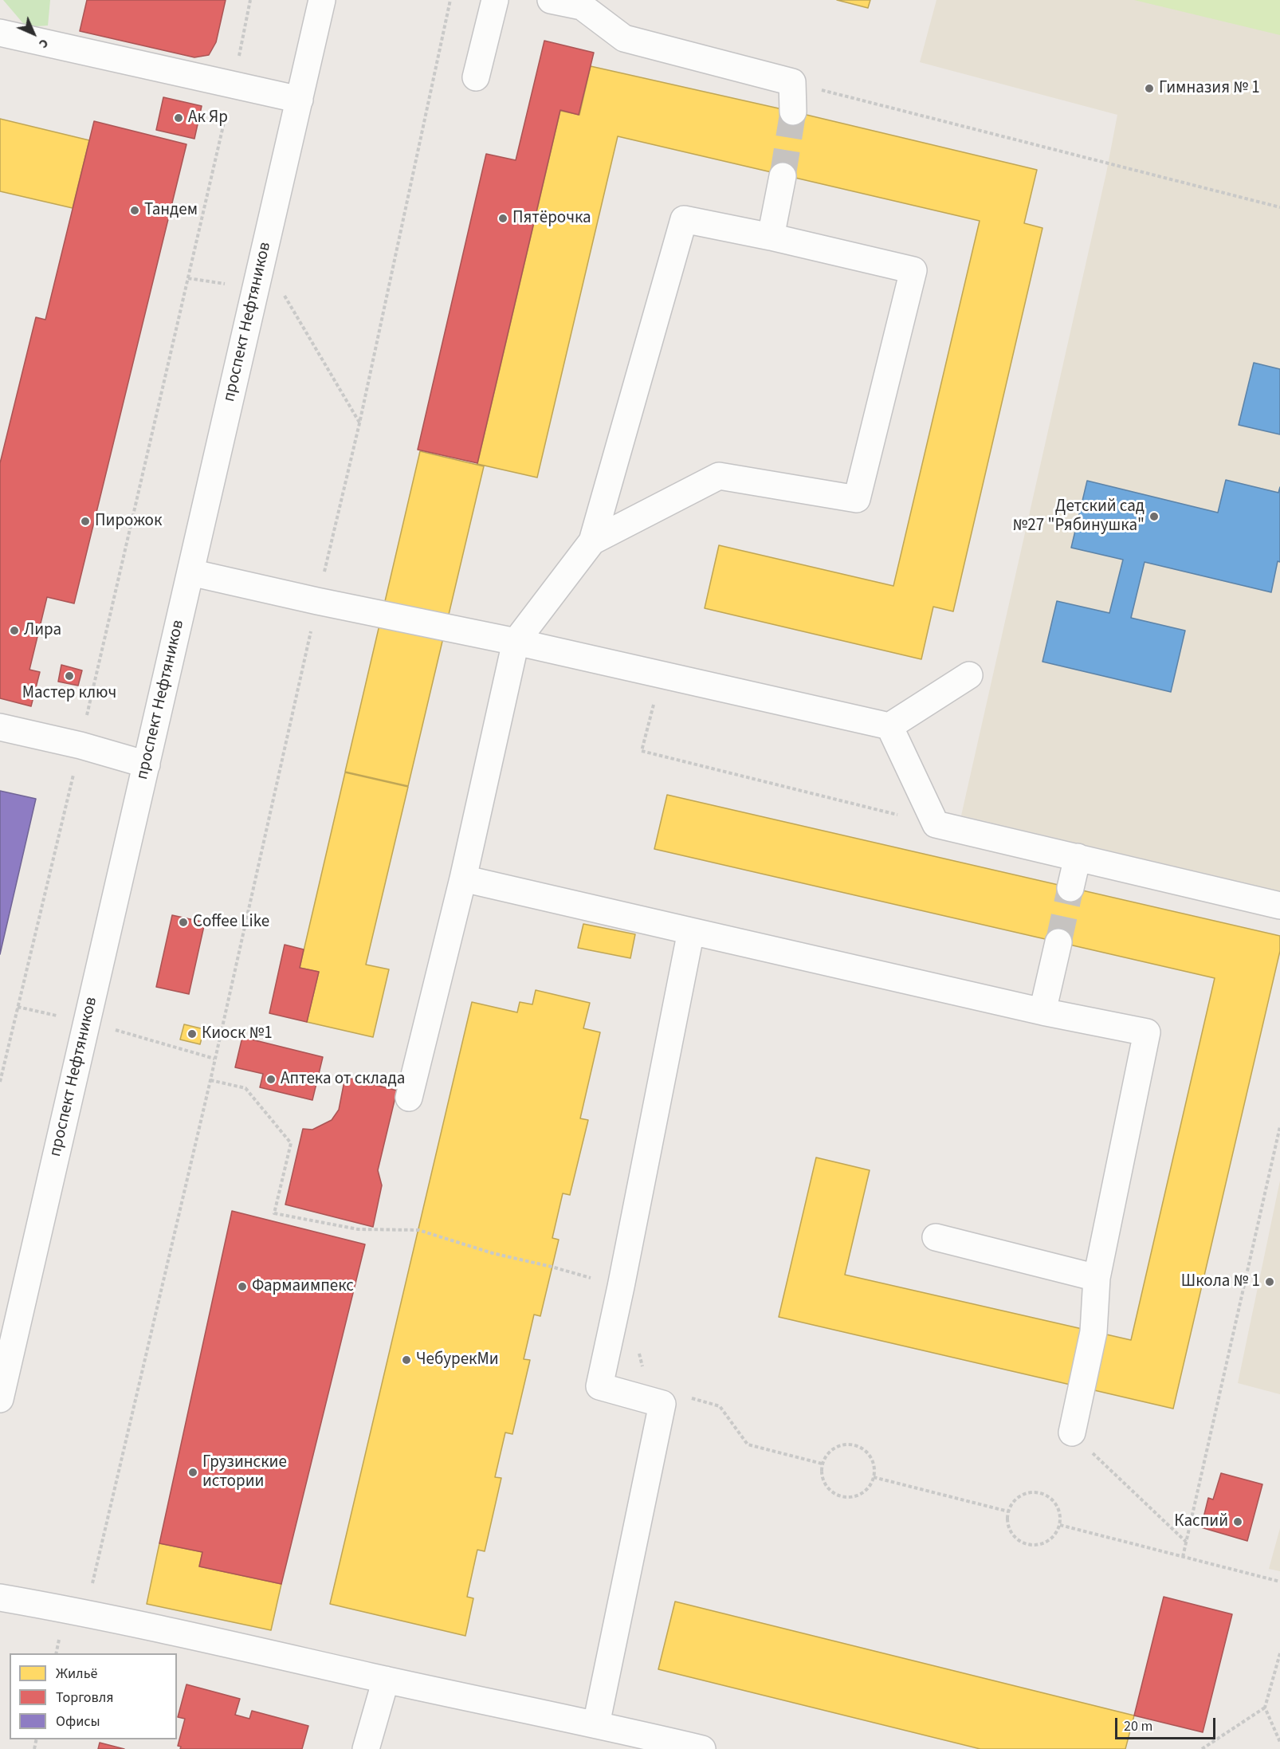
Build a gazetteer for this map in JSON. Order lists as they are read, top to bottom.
{
  "streets": {
    "street": ["проспект Нефтяников"]
  },
  "places": [
    "Гимназия № 1",
    "Ак Яр",
    "Тандем",
    "Пятёрочка",
    "Детский сад №27 \"Рябинушка\"",
    "Пирожок",
    "Лира",
    "Мастер ключ",
    "Coffee Like",
    "Киоск №1",
    "Аптека от склада",
    "Школа № 1",
    "Фармаимпекс",
    "ЧебурекМи",
    "Грузинские истории",
    "Каспий"
  ],
  "legend": ["Жильё", "Торговля", "Офисы"],
  "scale_bar": "20 m",
  "north": "bottom right"
}
